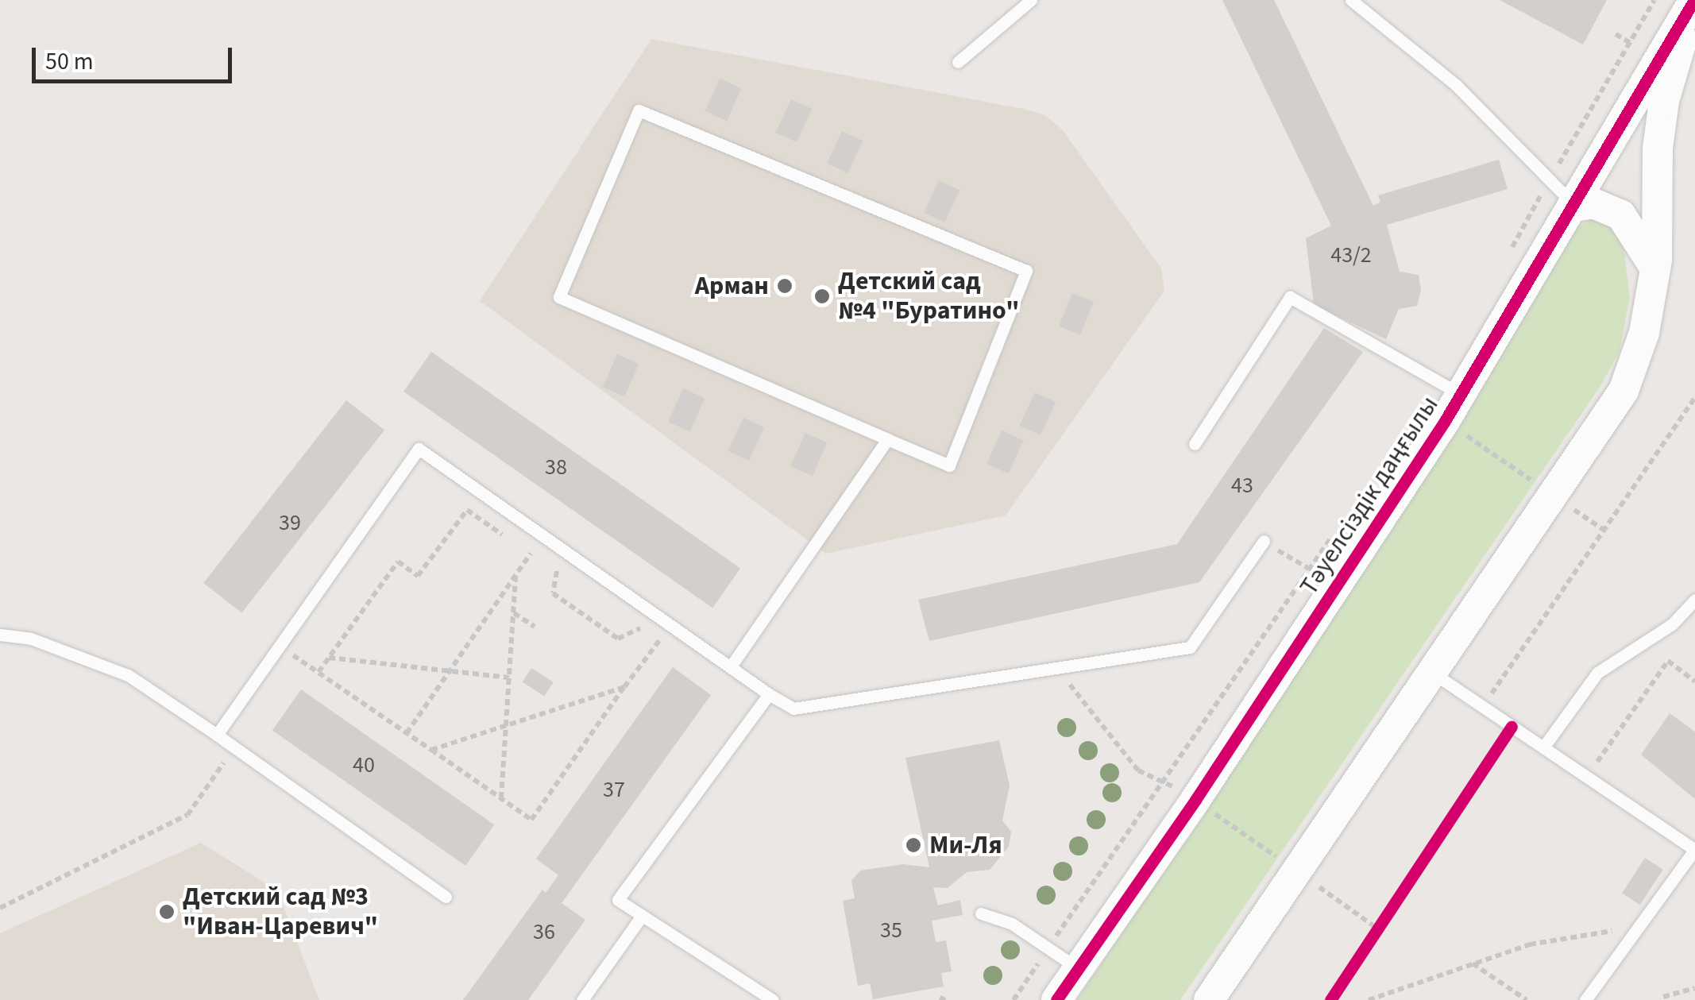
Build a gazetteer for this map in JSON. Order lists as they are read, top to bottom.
{
  "streets": {
    "street": ["Тәуелсіздік даңғылы"]
  },
  "places": [
    "Арман",
    "Детский сад №4 \"Буратино\"",
    "Ми-Ля",
    "Детский сад №3 \"Иван-Царевич\""
  ],
  "house_numbers": [
    "43/2",
    "38",
    "43",
    "39",
    "40",
    "37",
    "35",
    "36"
  ],
  "scale_bar": "50 m"
}
